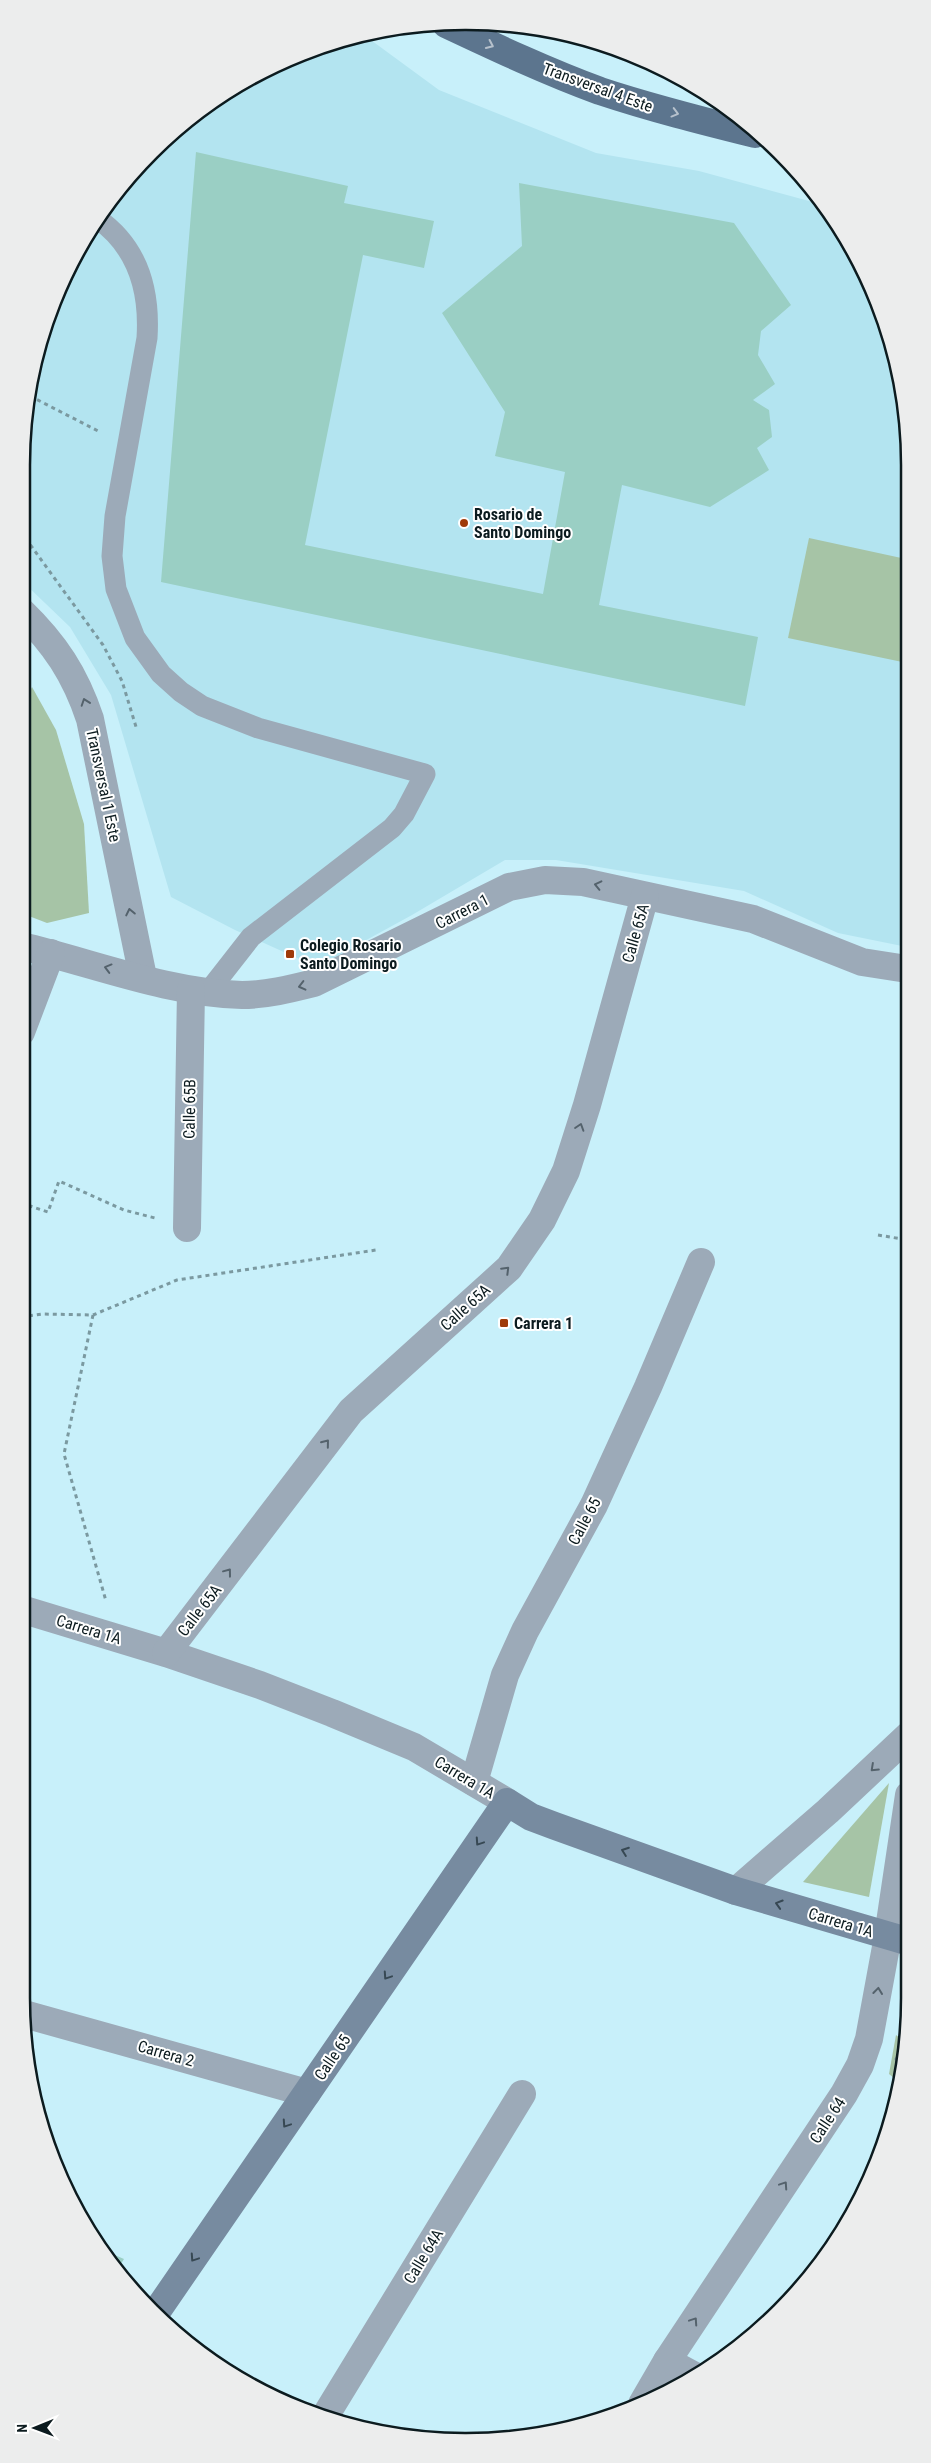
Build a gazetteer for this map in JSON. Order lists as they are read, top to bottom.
{
  "streets": {
    "main road": ["Transversal 4 Este"],
    "street": [
      "Transversal 1 Este",
      "Carrera 1",
      "Calle 65A",
      "Calle 65B",
      "Calle 65",
      "Carrera 1A",
      "Carrera 2",
      "Calle 64",
      "Calle 64A"
    ]
  },
  "crossings": [
    ["Transversal 1 Este", "Carrera 1"],
    ["Carrera 1", "Calle 65A"],
    ["Carrera 1", "Calle 65B"],
    ["Calle 65A", "Carrera 1A"],
    ["Calle 65", "Carrera 1A"],
    ["Calle 65", "Carrera 2"],
    ["Carrera 1A", "Calle 64"]
  ],
  "one_way": [
    "Transversal 4 Este",
    "Transversal 1 Este",
    "Carrera 1",
    "Calle 65A",
    "Calle 65",
    "Carrera 1A",
    "Calle 64"
  ],
  "places": {
    "other": ["Rosario de Santo Domingo"],
    "transit": ["Colegio Rosario Santo Domingo", "Carrera 1"]
  },
  "north": "left"
}
